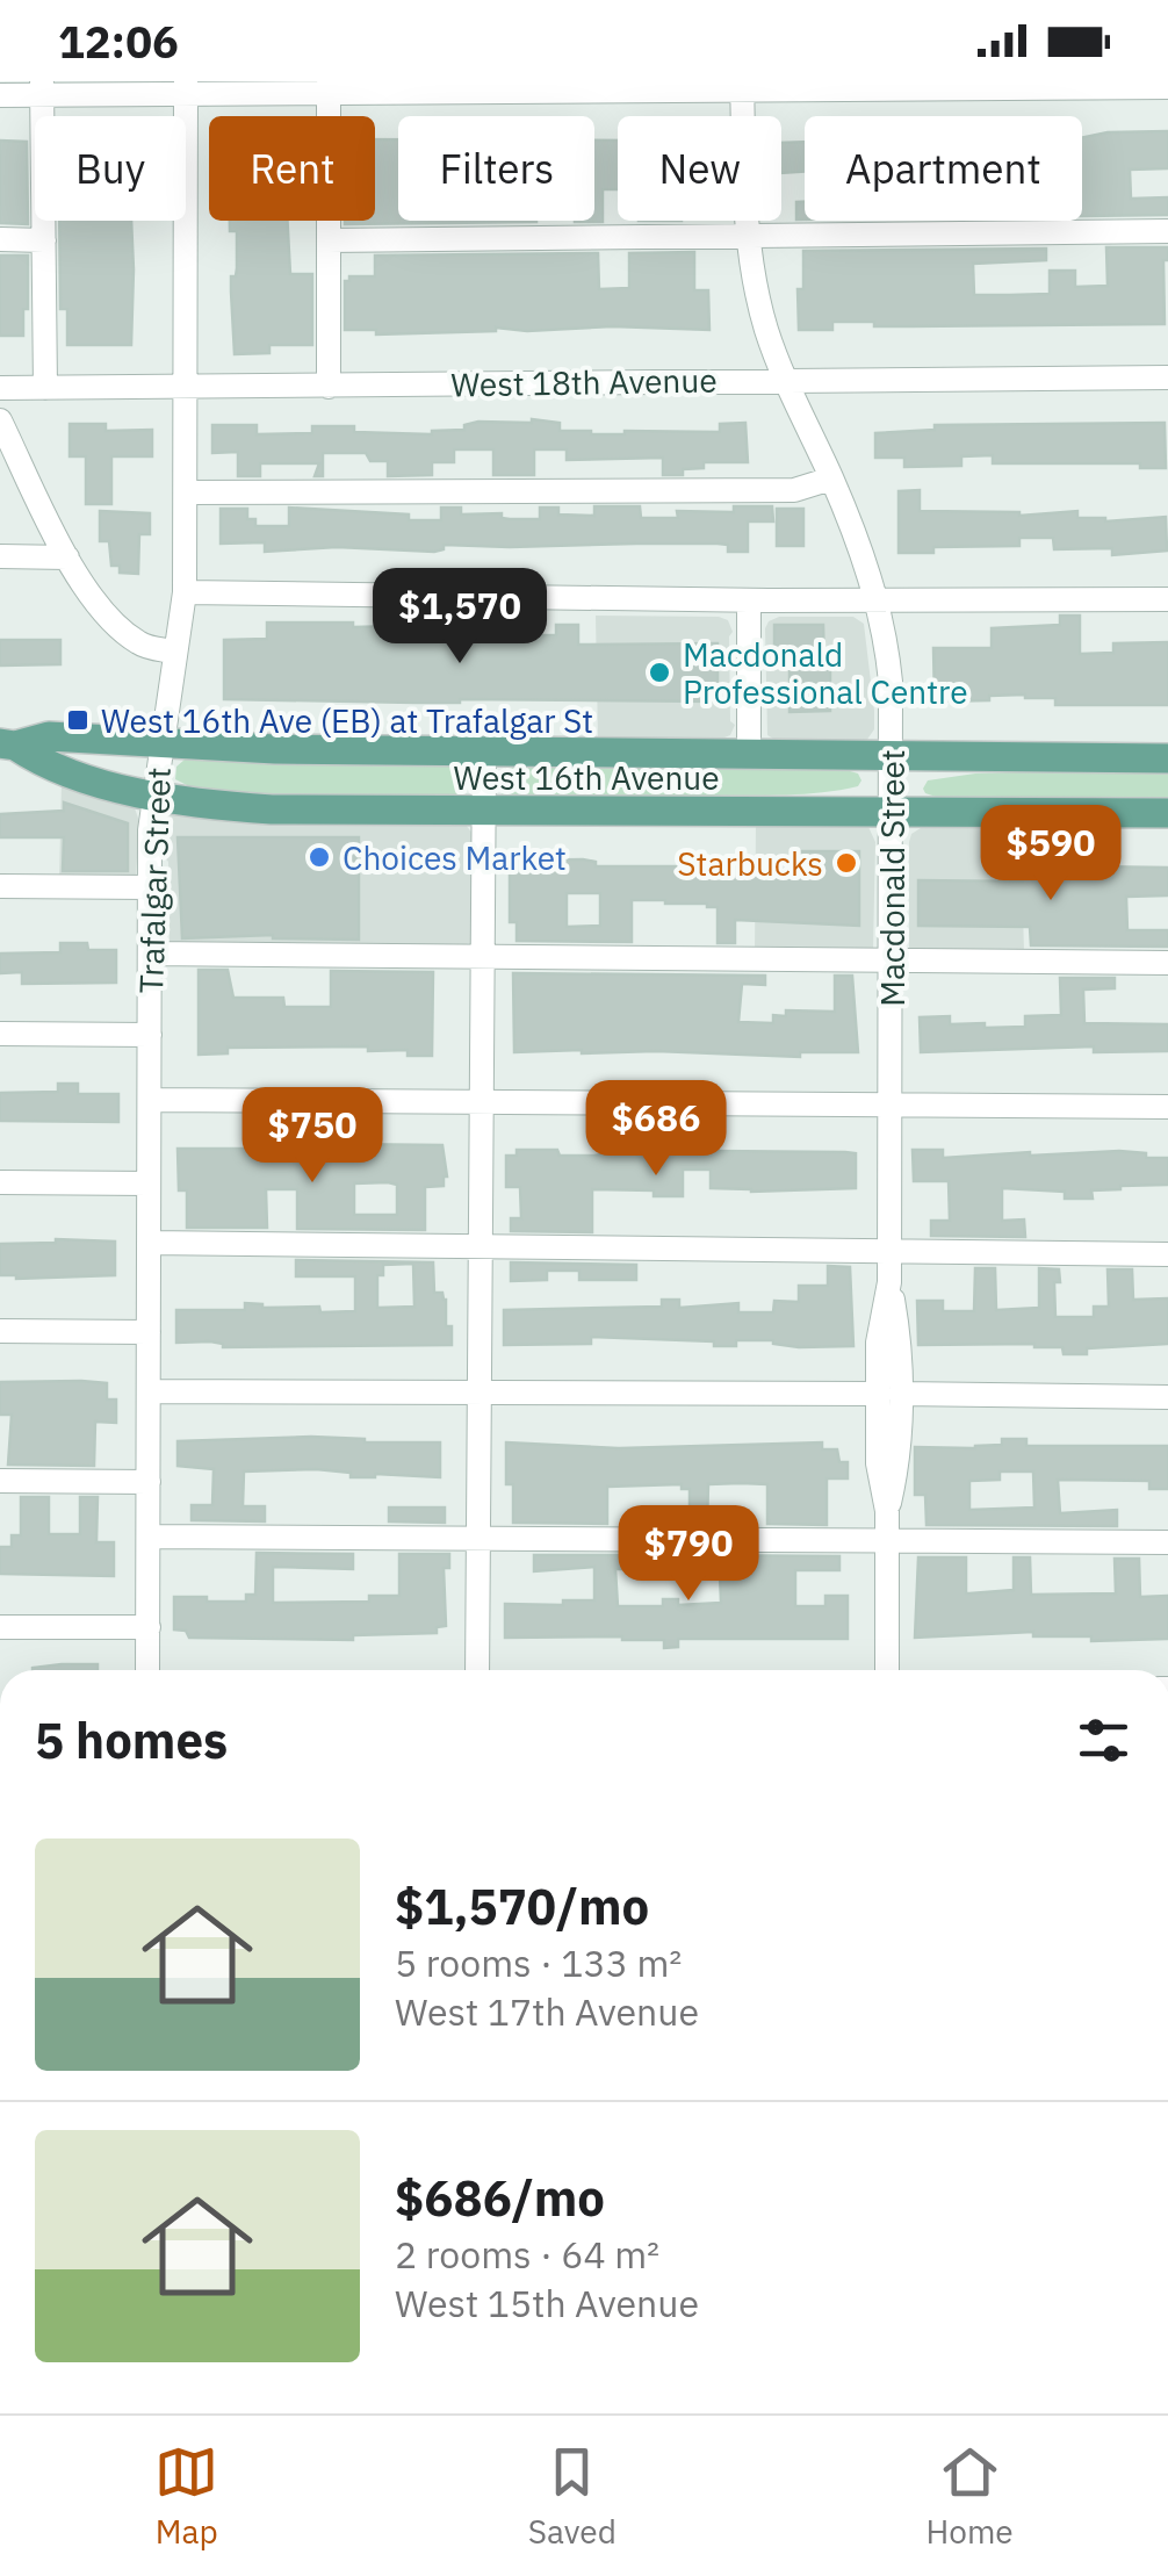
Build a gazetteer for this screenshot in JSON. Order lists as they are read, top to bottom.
{
  "streets": {
    "main road": ["West 16th Avenue"],
    "street": ["West 18th Avenue", "Macdonald Street", "Trafalgar Street"]
  },
  "crossings": [
    ["West 18th Avenue", "Macdonald Street"],
    ["West 18th Avenue", "Trafalgar Street"],
    ["West 16th Avenue", "Macdonald Street"],
    ["West 16th Avenue", "Trafalgar Street"]
  ],
  "places": {
    "other": ["Macdonald Professional Centre", "Choices Market", "Starbucks"],
    "transit": ["West 16th Ave (EB) at Trafalgar St"]
  },
  "page": {
    "status": "12:06",
    "chip": [
      "Buy",
      "Rent",
      "Filters",
      "New",
      "Apartment"
    ],
    "price": [
      "$1,570",
      "$590",
      "$686",
      "$750",
      "$790"
    ],
    "heading": "5 homes",
    "list": [
      {
        "name": "$1,570/mo",
        "note": "5 rooms · 133 m² · West 17th Avenue"
      },
      {
        "name": "$686/mo",
        "note": "2 rooms · 64 m² · West 15th Avenue"
      }
    ],
    "tabs": ["Map", "Saved", "Home"]
  }
}
